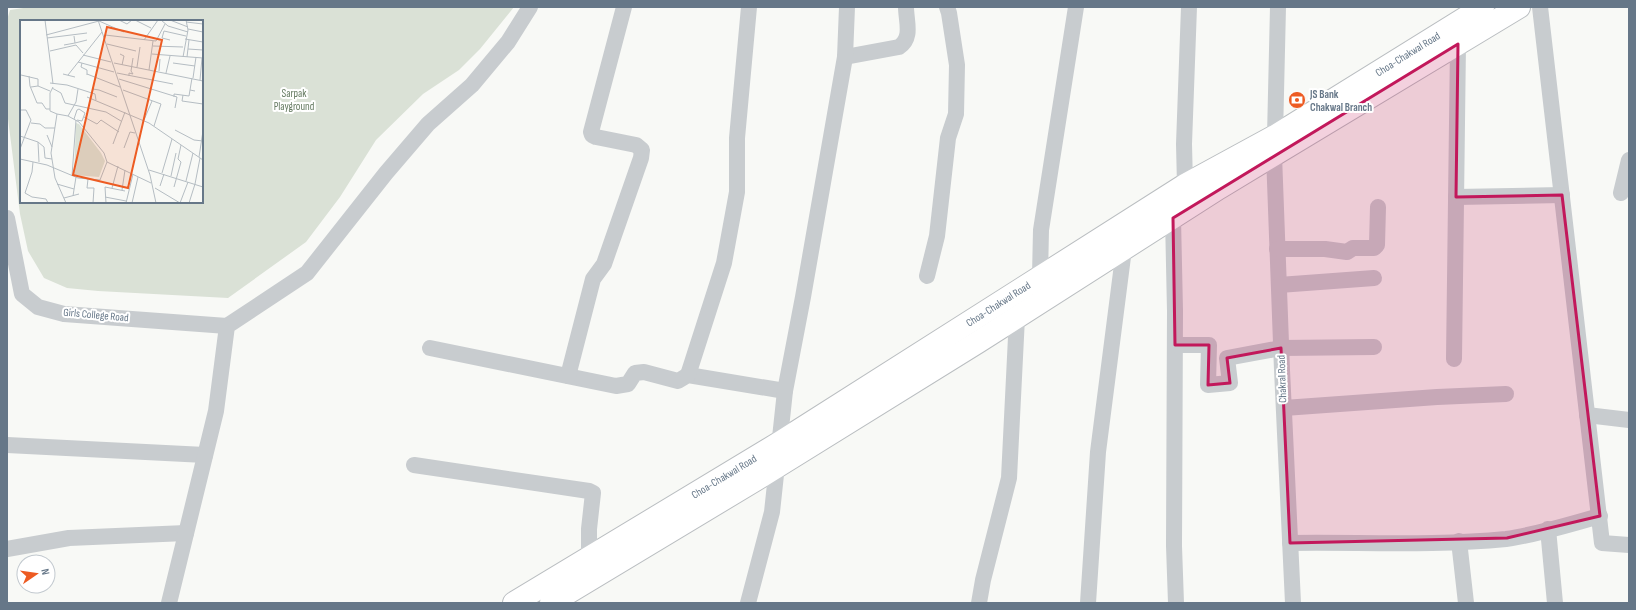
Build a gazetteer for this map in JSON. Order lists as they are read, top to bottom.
{
  "streets": {
    "highway": ["Choa-Chakwal Road"],
    "street": ["Girls College Road", "Chakral Road"]
  },
  "crossings": [
    ["Choa-Chakwal Road", "Chakral Road"]
  ],
  "parks": ["Sarpak Playground"],
  "places": {
    "bank": ["JS Bank Chakwal Branch"]
  },
  "north": "right"
}
